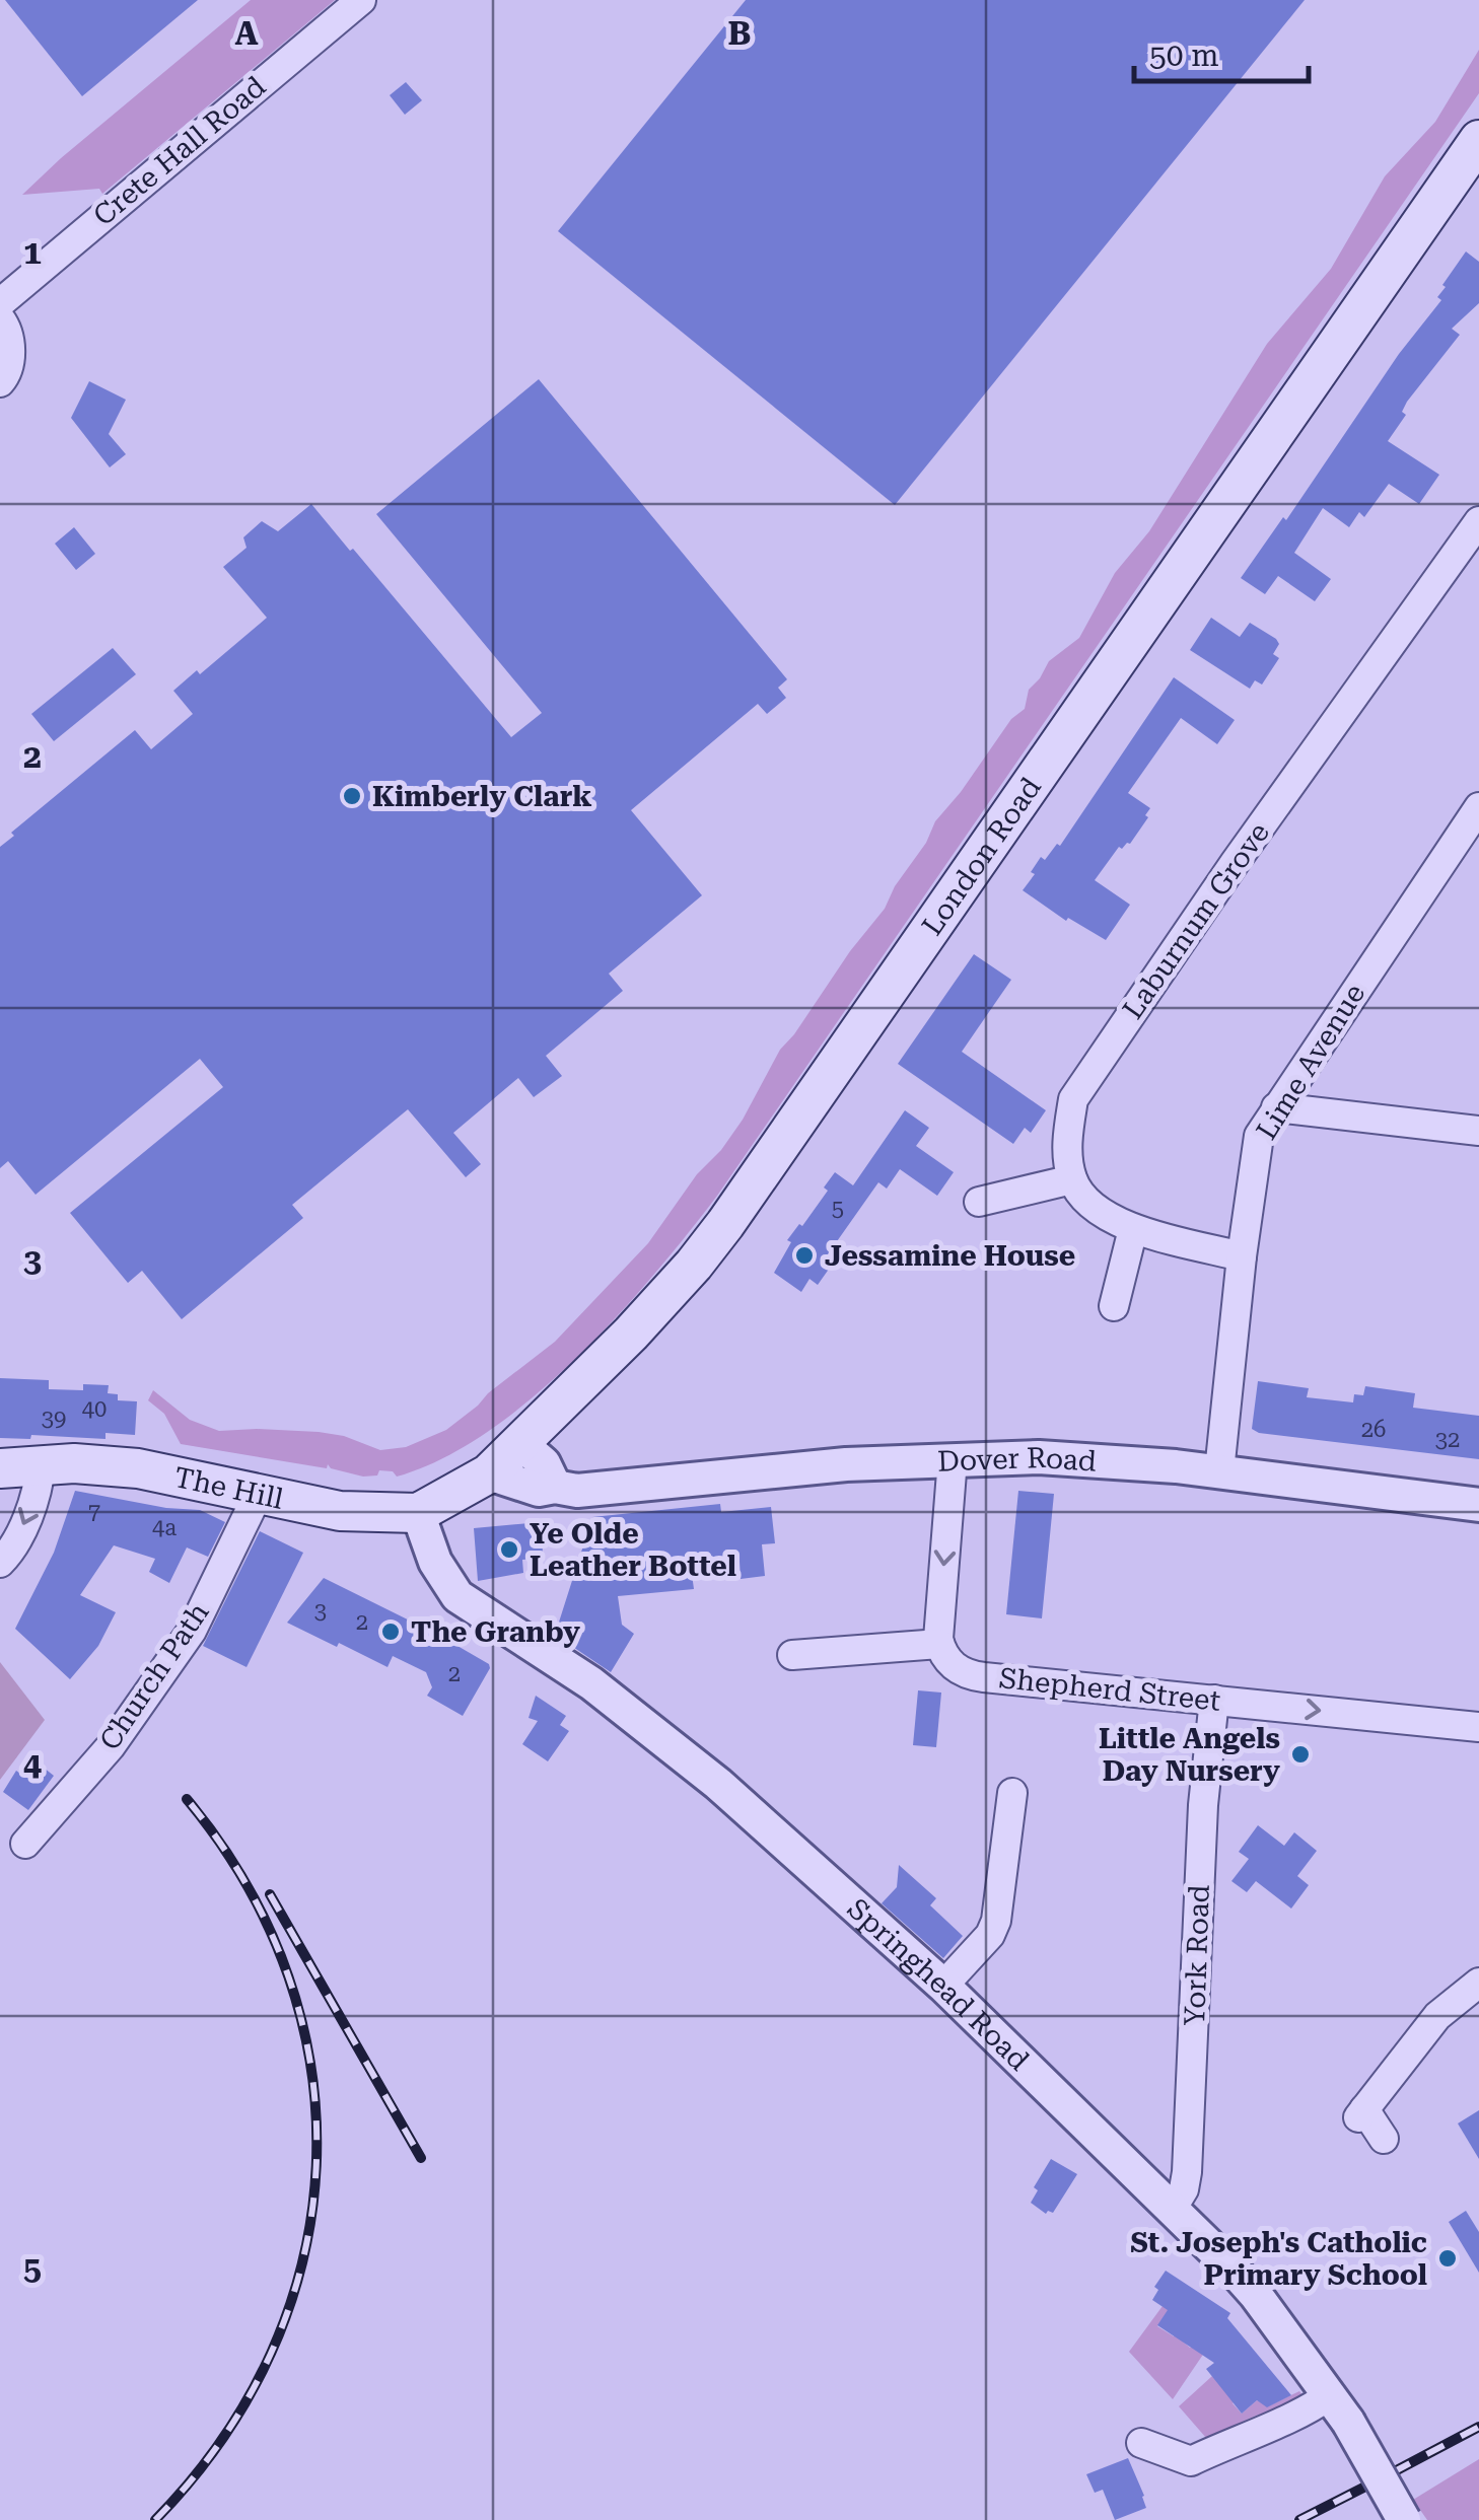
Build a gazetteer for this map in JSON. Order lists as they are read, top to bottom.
{
  "streets": {
    "main road": ["London Road", "The Hill"],
    "street": [
      "Crete Hall Road",
      "Laburnum Grove",
      "Lime Avenue",
      "Dover Road",
      "Church Path",
      "Shepherd Street",
      "York Road",
      "Springhead Road"
    ]
  },
  "crossings": [
    ["London Road", "Dover Road"],
    ["London Road", "The Hill"],
    ["London Road", "Springhead Road"],
    ["Lime Avenue", "Dover Road"],
    ["The Hill", "Church Path"],
    ["The Hill", "Springhead Road"],
    ["Shepherd Street", "York Road"],
    ["York Road", "Springhead Road"]
  ],
  "one_way": ["Shepherd Street"],
  "places": [
    "Kimberly Clark",
    "Jessamine House",
    "Ye Olde Leather Bottel",
    "The Granby",
    "Little Angels Day Nursery",
    "St. Joseph's Catholic Primary School"
  ],
  "house_numbers": [
    "5",
    "40",
    "39",
    "26",
    "32",
    "7",
    "4a",
    "3",
    "2",
    "2"
  ],
  "scale_bar": "50 m",
  "grid": {
    "columns": ["A", "B"],
    "rows": [
      "1",
      "2",
      "3",
      "4",
      "5"
    ]
  }
}
